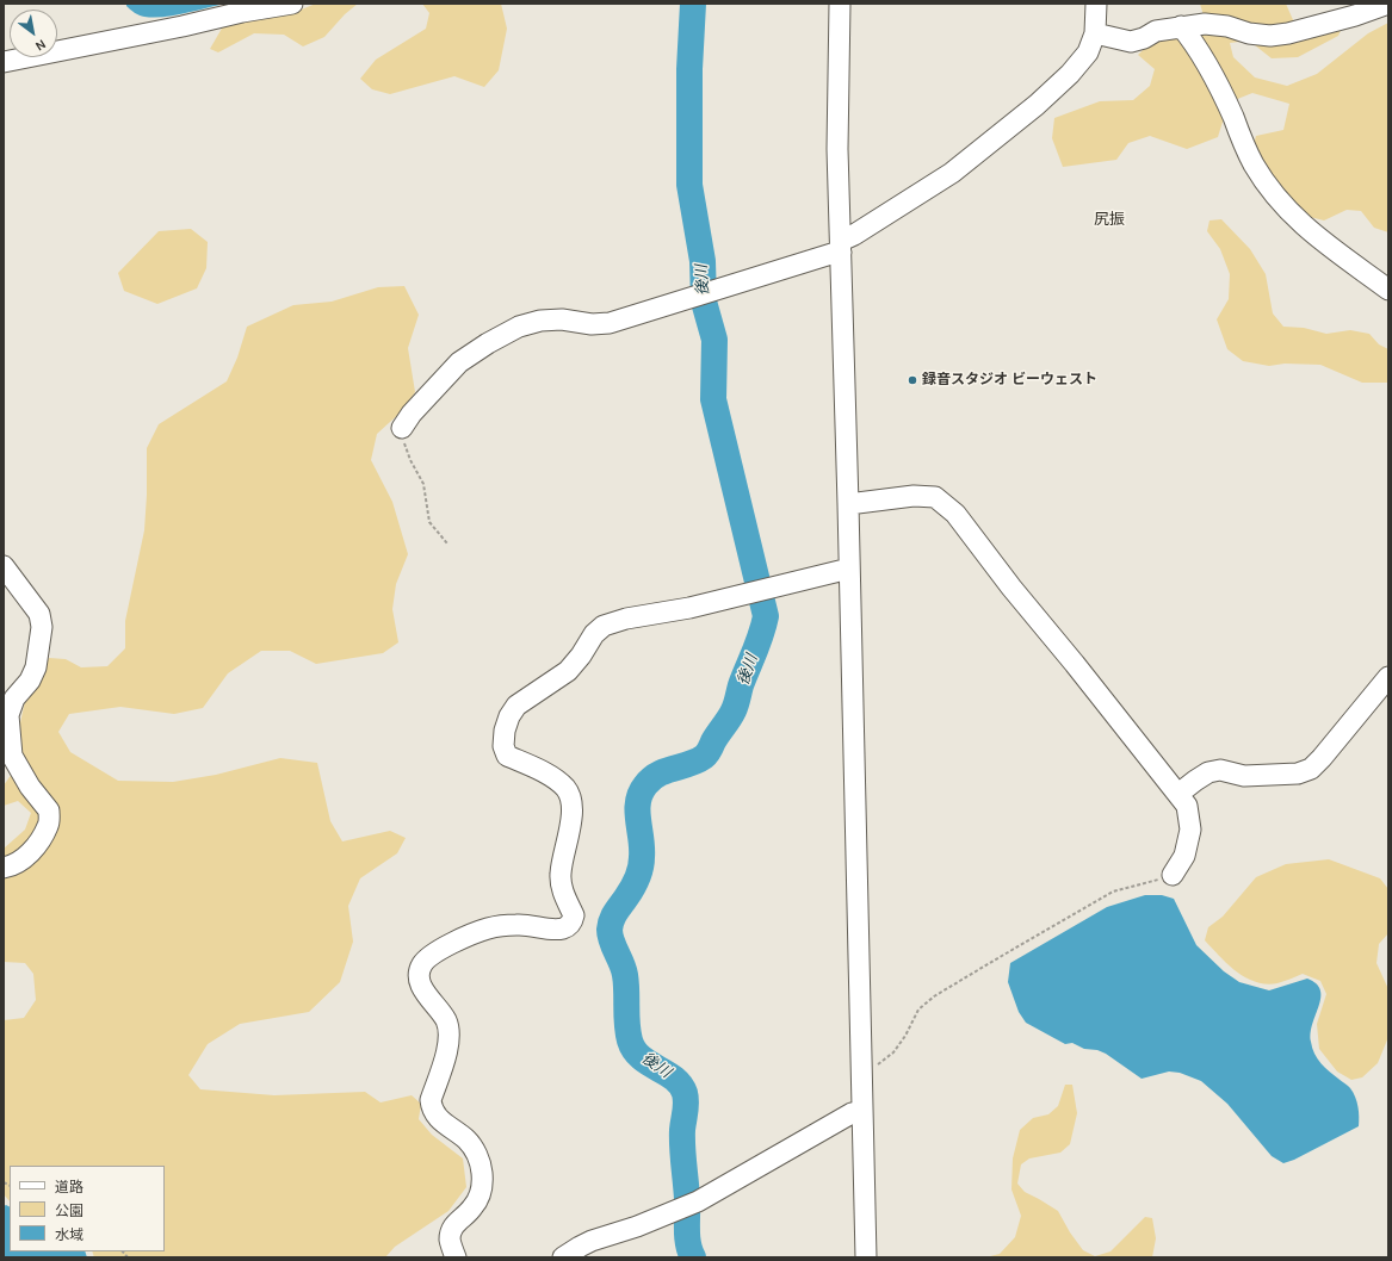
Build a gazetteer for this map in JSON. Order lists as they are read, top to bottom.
{
  "districts": ["尻振"],
  "water": ["後川"],
  "places": ["録音スタジオ ビーウェスト"],
  "legend": ["道路", "公園", "水域"],
  "north": "bottom right"
}
